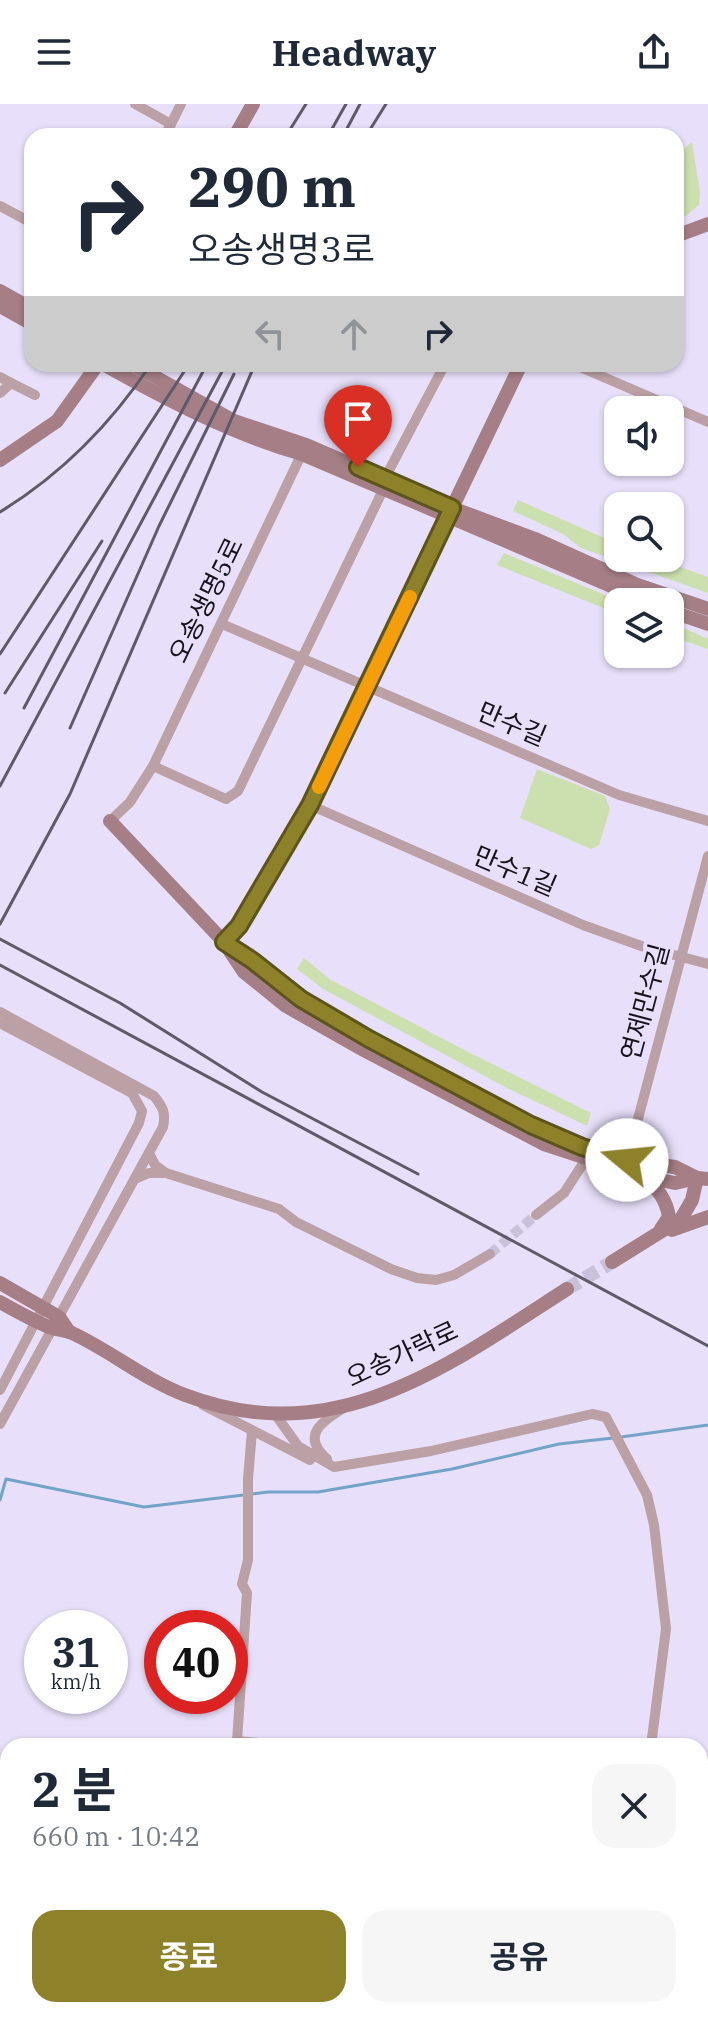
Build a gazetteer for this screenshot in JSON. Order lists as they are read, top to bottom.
{
  "streets": {
    "street": [
      "오송생명5로",
      "만수길",
      "만수1길",
      "연제만수길",
      "오송가락로"
    ]
  },
  "crossings": [
    ["오송생명5로", "만수길"],
    ["만수1길", "연제만수길"]
  ],
  "page": {
    "header": "Headway",
    "turn": ["290 m", "오송생명3로"],
    "speed": "31 km/h",
    "limit": "40",
    "heading": ["2 분", "660 m · 10:42"],
    "buttons": ["종료", "공유"]
  }
}
